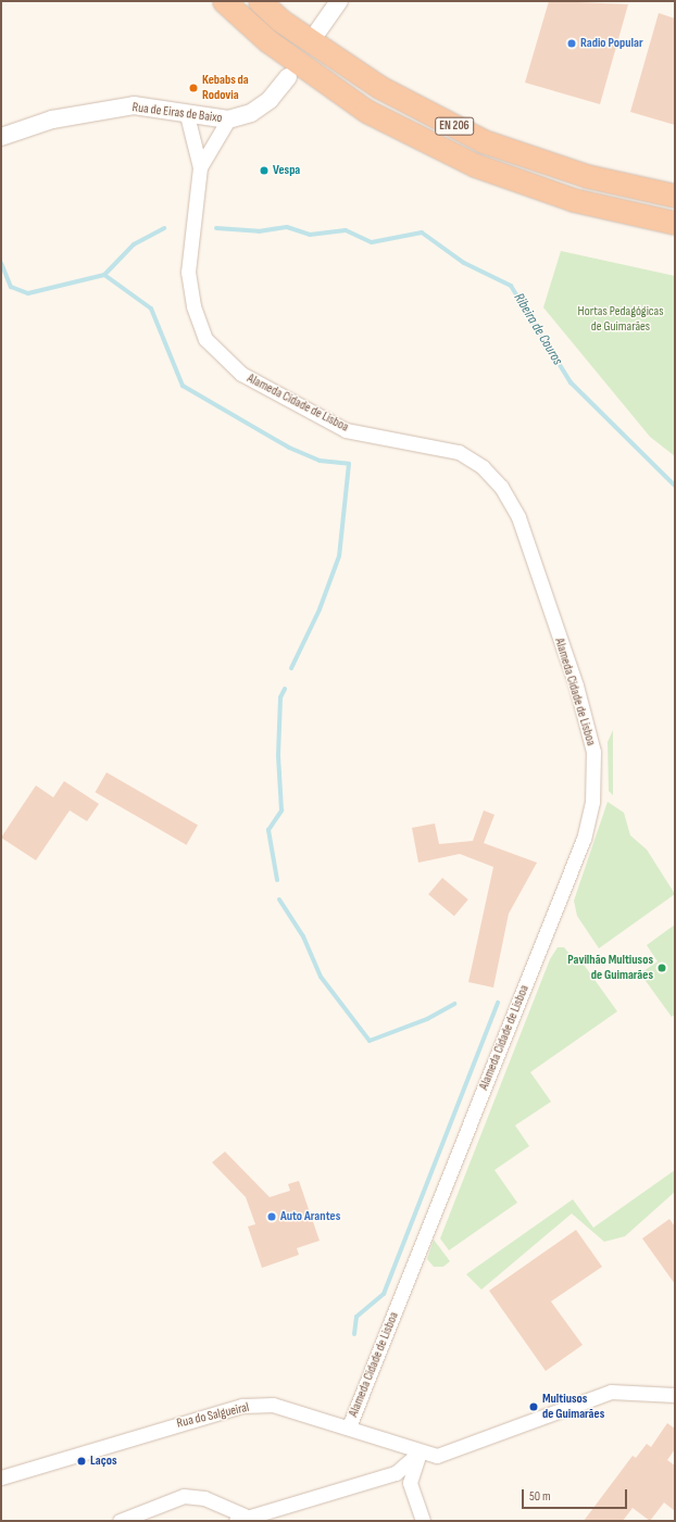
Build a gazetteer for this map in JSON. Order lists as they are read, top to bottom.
{
  "streets": {
    "highway": ["EN 206"],
    "street": ["Rua de Eiras de Baixo", "Alameda Cidade de Lisboa", "Rua do Salgueiral"]
  },
  "crossings": [
    ["Rua de Eiras de Baixo", "Alameda Cidade de Lisboa"],
    ["Alameda Cidade de Lisboa", "Rua do Salgueiral"]
  ],
  "water": ["Ribeira de Couros"],
  "parks": ["Hortas Pedagógicas de Guimarães"],
  "places": [
    "Radio Popular",
    "Kebabs da Rodovia",
    "Vespa",
    "Pavilhão Multiusos de Guimarães",
    "Auto Arantes",
    "Multiusos de Guimarães",
    "Laços"
  ],
  "scale_bar": "50 m"
}
